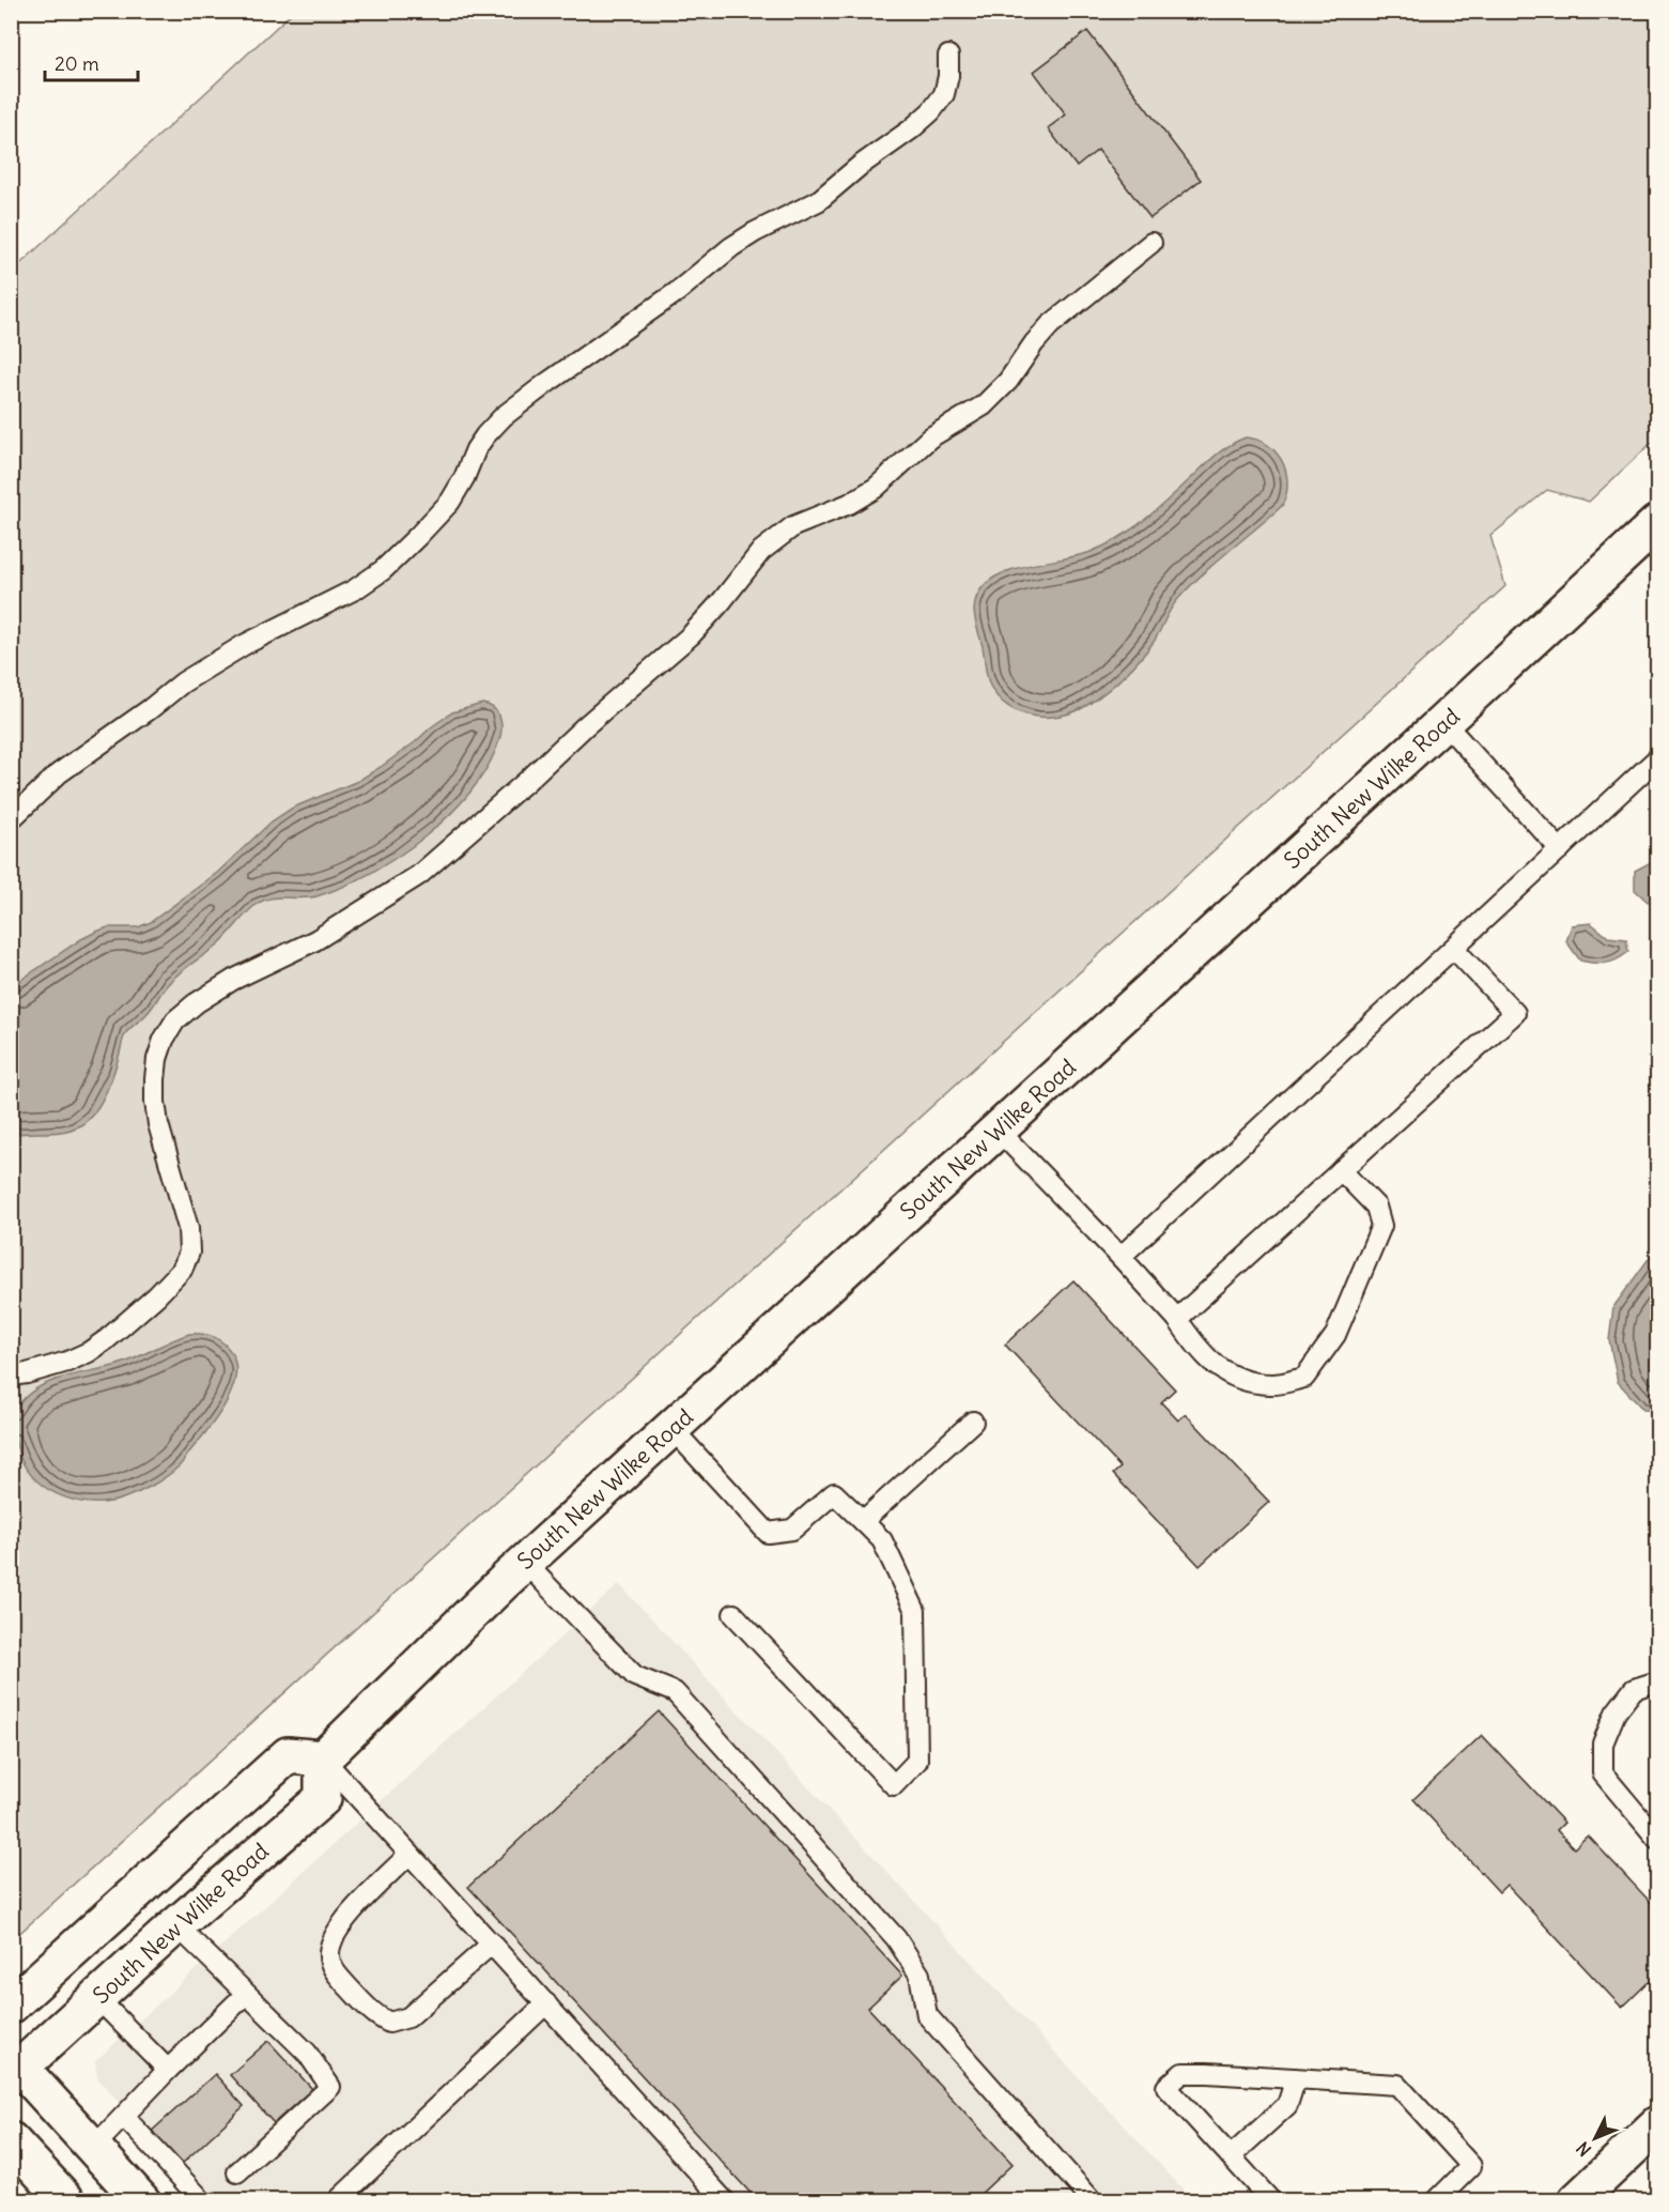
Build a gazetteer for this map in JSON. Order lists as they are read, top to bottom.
{
  "streets": {
    "main road": ["South New Wilke Road"]
  },
  "scale_bar": "20 m",
  "north": "bottom left"
}
